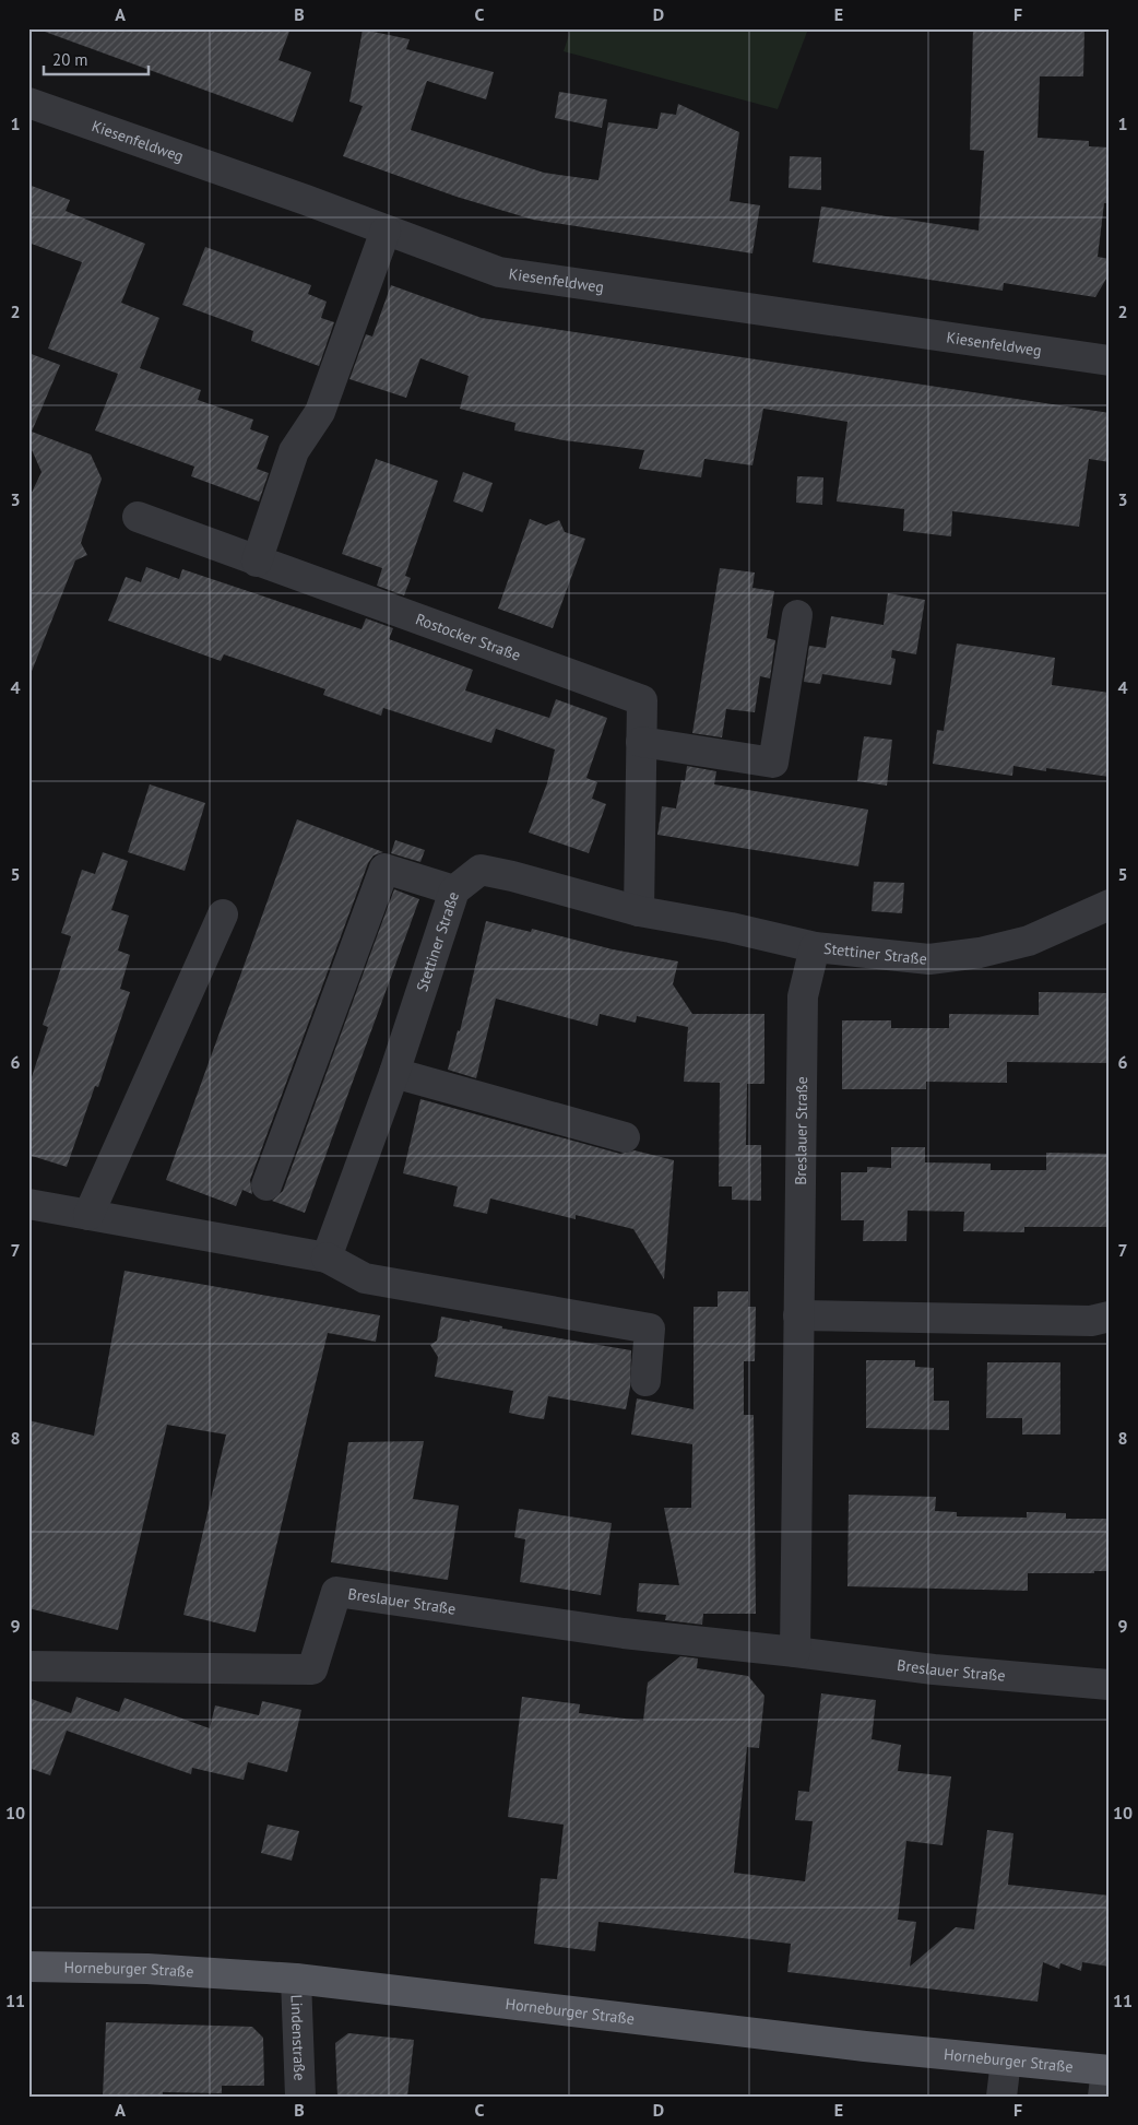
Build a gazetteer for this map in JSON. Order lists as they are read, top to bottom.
{
  "streets": {
    "main road": ["Horneburger Straße"],
    "street": [
      "Kiesenfeldweg",
      "Rostocker Straße",
      "Stettiner Straße",
      "Breslauer Straße",
      "Lindenstraße"
    ]
  },
  "crossings": [
    ["Rostocker Straße", "Stettiner Straße"],
    ["Stettiner Straße", "Breslauer Straße"],
    ["Horneburger Straße", "Lindenstraße"]
  ],
  "scale_bar": "20 m",
  "grid": {
    "columns": [
      "A",
      "B",
      "C",
      "D",
      "E",
      "F"
    ],
    "rows": [
      "1",
      "2",
      "3",
      "4",
      "5",
      "6",
      "7",
      "8",
      "9",
      "10",
      "11"
    ]
  }
}
